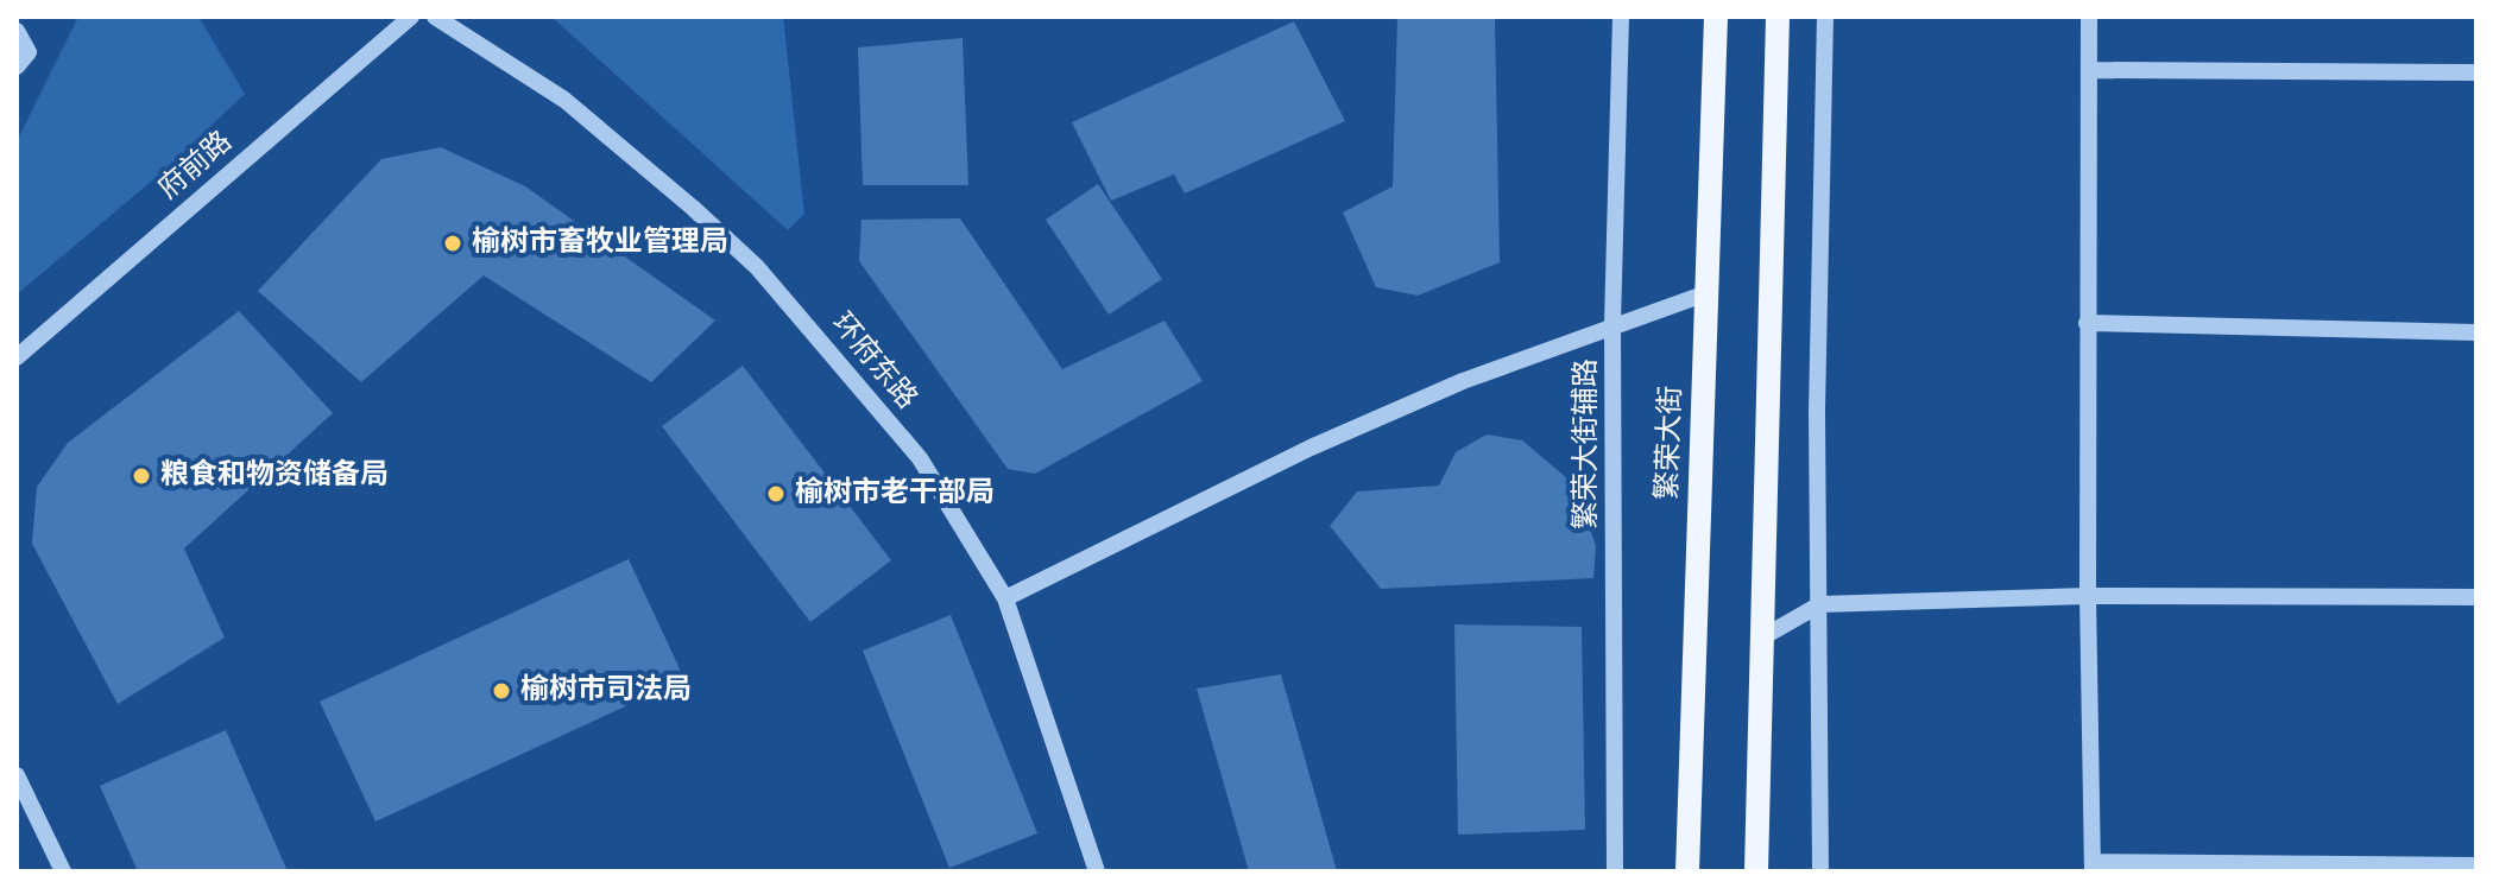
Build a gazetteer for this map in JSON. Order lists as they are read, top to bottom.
{
  "streets": {
    "main road": ["繁荣大街"],
    "street": ["府前路", "环府东路", "繁荣大街辅路"]
  },
  "places": [
    "榆树市畜牧业管理局",
    "粮食和物资储备局",
    "榆树市老干部局",
    "榆树市司法局"
  ]
}
